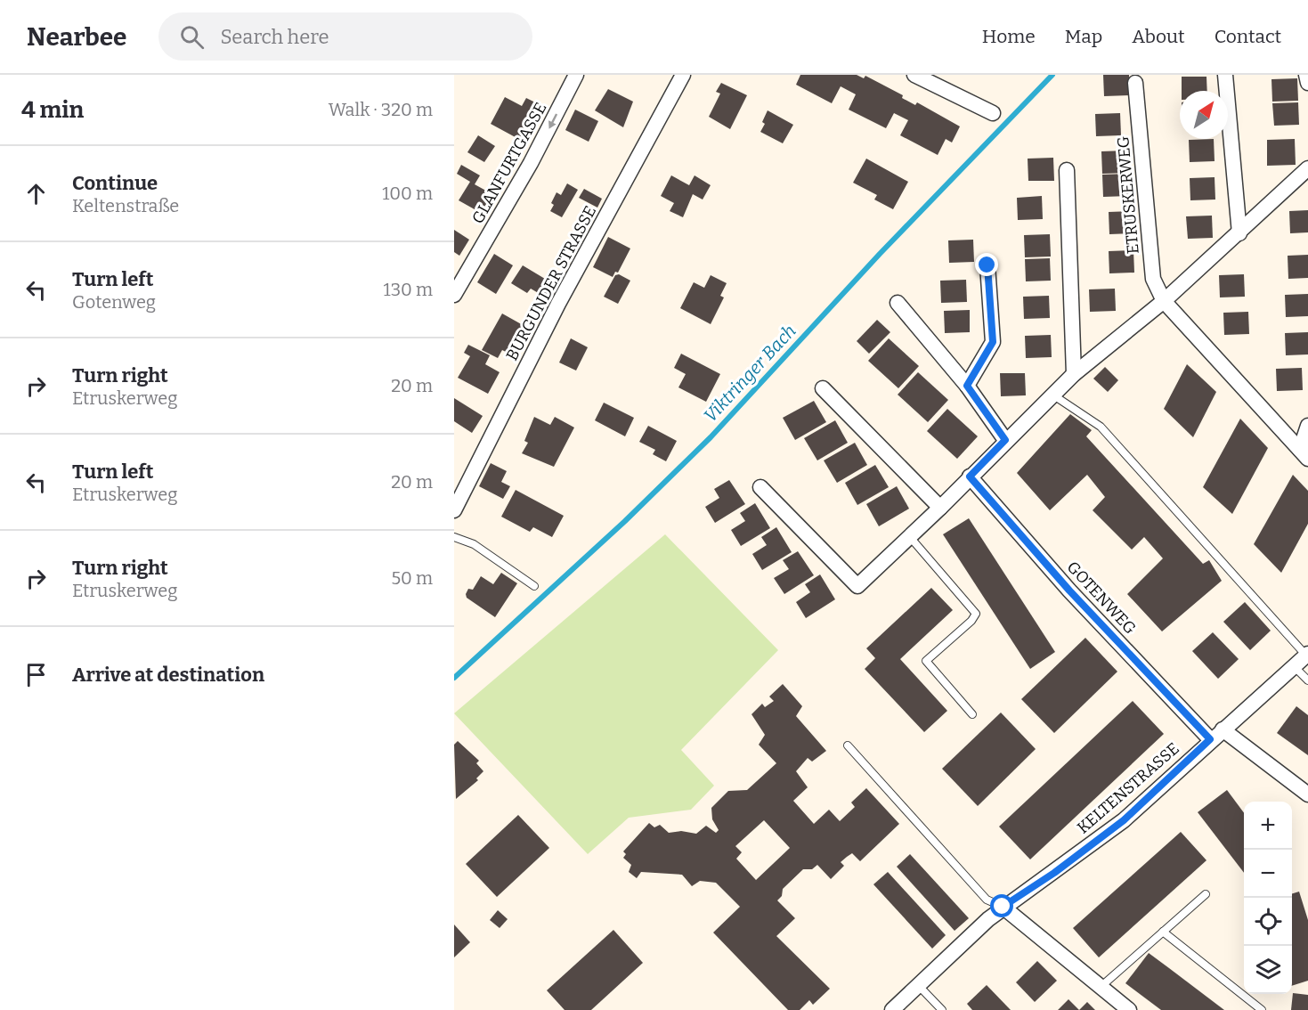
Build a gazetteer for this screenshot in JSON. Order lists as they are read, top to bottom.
{
  "streets": {
    "street": [
      "GLANFURTGASSE",
      "ETRUSKERWEG",
      "BURGUNDER STRASSE",
      "GOTENWEG",
      "KELTENSTRASSE"
    ]
  },
  "crossings": [
    ["GOTENWEG", "KELTENSTRASSE"]
  ],
  "one_way": ["GLANFURTGASSE"],
  "water": ["Viktringer Bach"],
  "north": "top right",
  "page": {
    "header": "Nearbee",
    "search": "Search here",
    "nav": [
      "Home",
      "Map",
      "About",
      "Contact"
    ],
    "heading": ["4 min", "Walk · 320 m"],
    "list": [
      ["Continue", "Keltenstraße", "100 m"],
      ["Turn left", "Gotenweg", "130 m"],
      ["Turn right", "Etruskerweg", "20 m"],
      ["Turn left", "Etruskerweg", "20 m"],
      ["Turn right", "Etruskerweg", "50 m"],
      "Arrive at destination"
    ],
    "map_buttons": ["+", "−"]
  }
}
